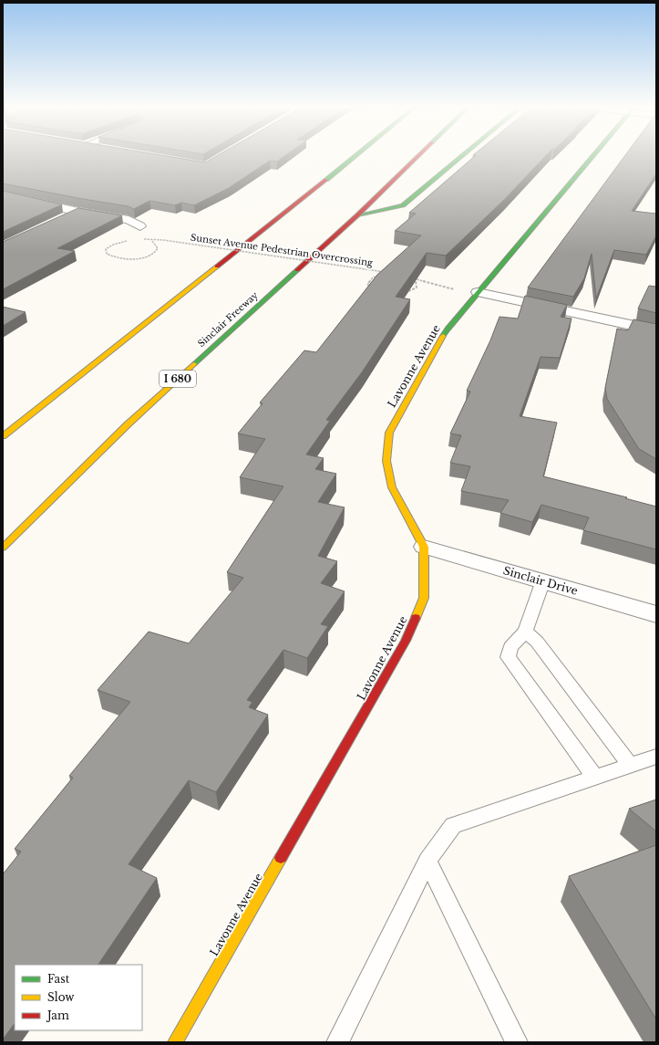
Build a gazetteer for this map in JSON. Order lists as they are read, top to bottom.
{
  "streets": {
    "main road": ["Sinclair Freeway", "Lavonne Avenue", "I 680"],
    "street": ["Sinclair Drive"],
    "path": ["Sunset Avenue Pedestrian Overcrossing"]
  },
  "crossings": [
    ["Lavonne Avenue", "Sinclair Drive"]
  ],
  "legend": ["Fast", "Slow", "Jam"]
}
